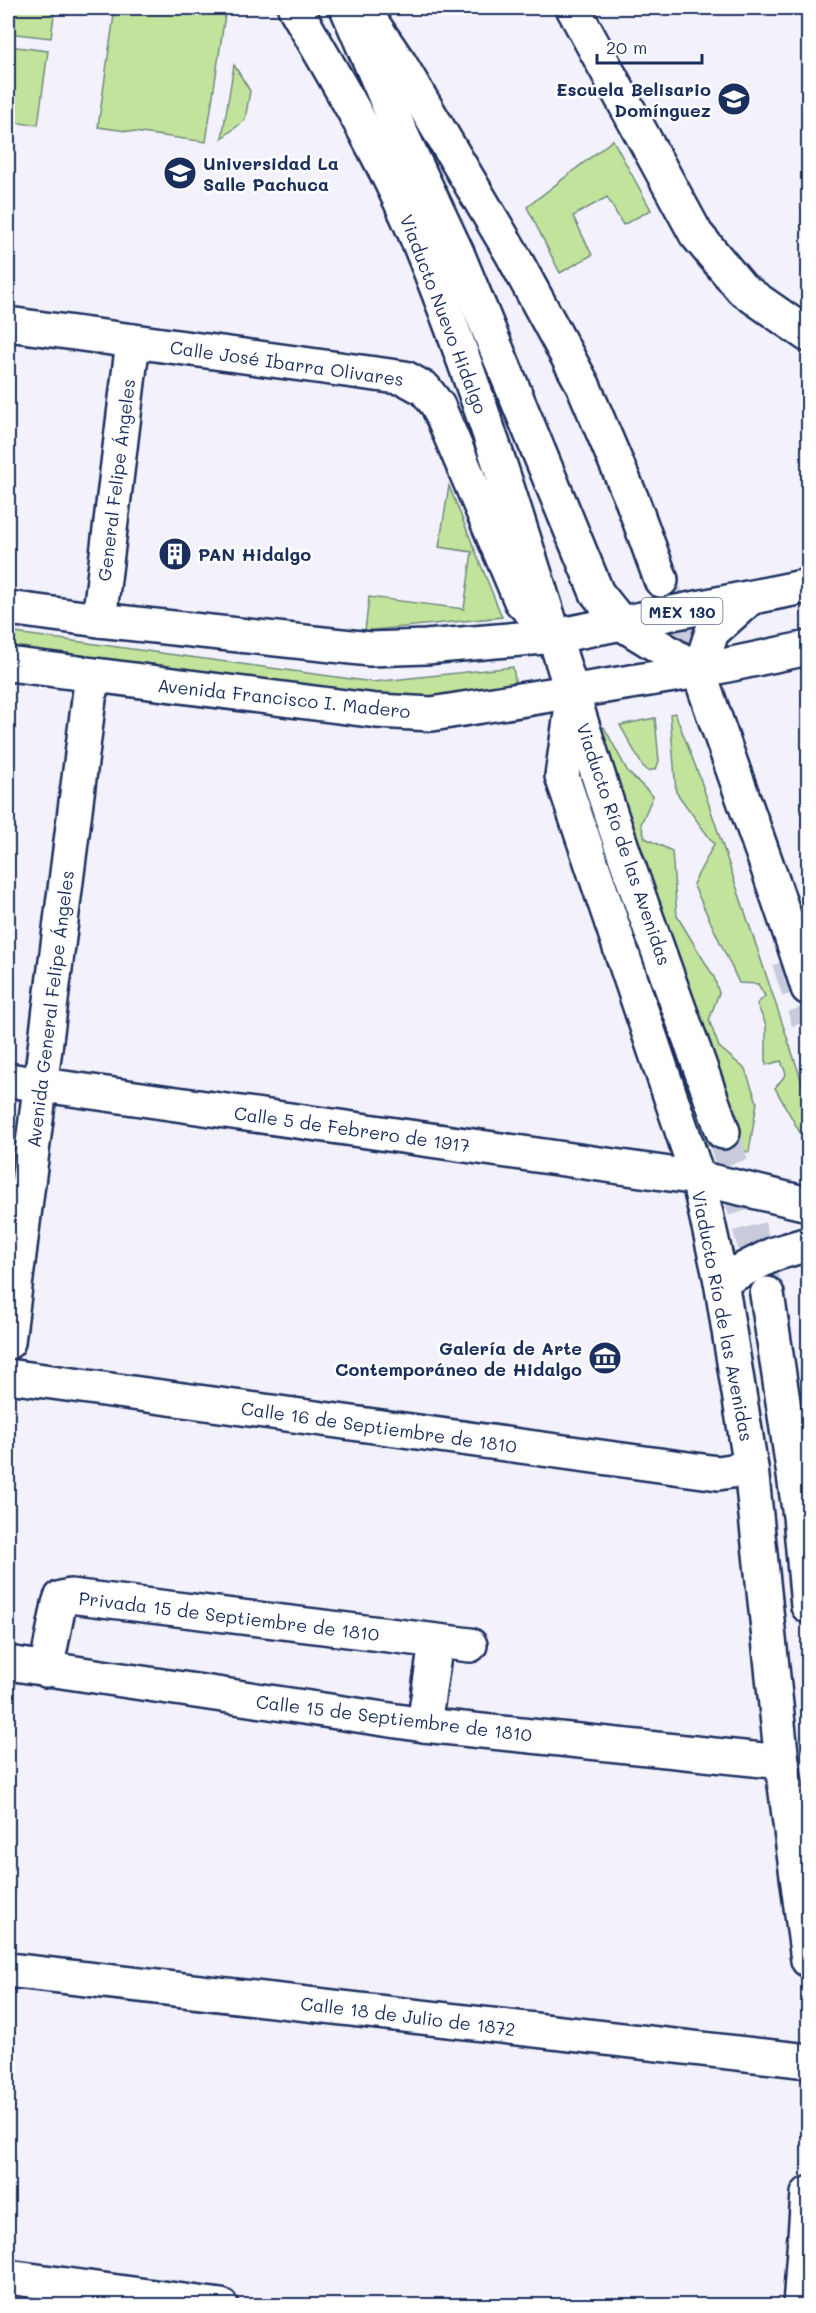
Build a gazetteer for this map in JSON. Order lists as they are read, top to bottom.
{
  "streets": {
    "street": [
      "Viaducto Nuevo Hidalgo",
      "Calle José Ibarra Olivares",
      "General Felipe Ángeles",
      "MEX 130",
      "Avenida Francisco I. Madero",
      "Viaducto Río de las Avenidas",
      "Avenida General Felipe Ángeles",
      "Calle 5 de Febrero de 1917",
      "Calle 16 de Septiembre de 1810",
      "Privada 15 de Septiembre de 1810",
      "Calle 15 de Septiembre de 1810",
      "Calle 18 de Julio de 1872"
    ]
  },
  "crossings": [
    ["Viaducto Nuevo Hidalgo", "Calle José Ibarra Olivares"],
    ["Viaducto Nuevo Hidalgo", "MEX 130"],
    ["Viaducto Nuevo Hidalgo", "Viaducto Río de las Avenidas"],
    ["Calle José Ibarra Olivares", "General Felipe Ángeles"],
    ["Calle José Ibarra Olivares", "MEX 130"],
    ["Calle José Ibarra Olivares", "Viaducto Río de las Avenidas"],
    ["MEX 130", "Viaducto Río de las Avenidas"],
    ["Avenida Francisco I. Madero", "Viaducto Río de las Avenidas"],
    ["Avenida Francisco I. Madero", "Avenida General Felipe Ángeles"],
    ["Viaducto Río de las Avenidas", "Calle 5 de Febrero de 1917"],
    ["Viaducto Río de las Avenidas", "Calle 16 de Septiembre de 1810"],
    ["Viaducto Río de las Avenidas", "Calle 15 de Septiembre de 1810"],
    ["Avenida General Felipe Ángeles", "Calle 5 de Febrero de 1917"],
    ["Privada 15 de Septiembre de 1810", "Calle 15 de Septiembre de 1810"]
  ],
  "places": {
    "school or university": ["Escuela Belisario Domínguez", "Universidad La Salle Pachuca"],
    "building": ["PAN Hidalgo"],
    "museum": ["Galería de Arte Contemporáneo de Hidalgo"]
  },
  "scale_bar": "20 m"
}
